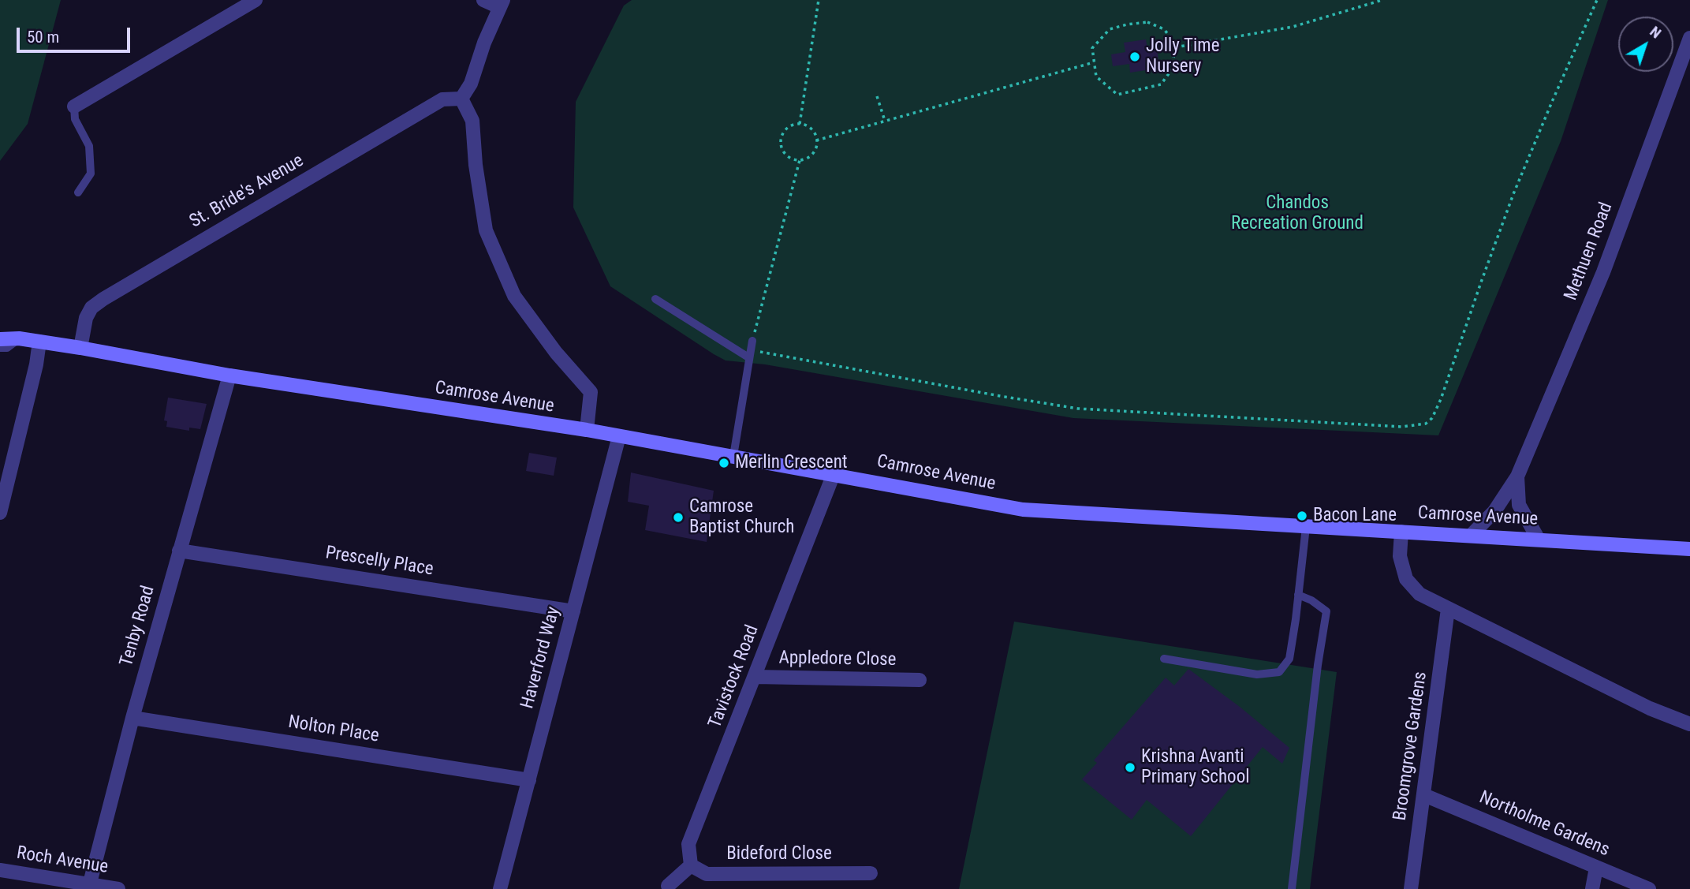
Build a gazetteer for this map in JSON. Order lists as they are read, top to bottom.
{
  "streets": {
    "street": [
      "St. Bride's Avenue",
      "Methuen Road",
      "Camrose Avenue",
      "Prescelly Place",
      "Tenby Road",
      "Haverford Way",
      "Appledore Close",
      "Tavistock Road",
      "Nolton Place",
      "Broomgrove Gardens",
      "Northolme Gardens",
      "Bideford Close",
      "Roch Avenue"
    ]
  },
  "crossings": [
    ["St. Bride's Avenue", "Camrose Avenue"],
    ["Methuen Road", "Camrose Avenue"],
    ["Camrose Avenue", "Tenby Road"],
    ["Camrose Avenue", "Haverford Way"],
    ["Camrose Avenue", "Tavistock Road"],
    ["Prescelly Place", "Tenby Road"],
    ["Prescelly Place", "Haverford Way"],
    ["Tenby Road", "Nolton Place"],
    ["Tenby Road", "Roch Avenue"],
    ["Haverford Way", "Nolton Place"],
    ["Appledore Close", "Tavistock Road"],
    ["Tavistock Road", "Bideford Close"],
    ["Broomgrove Gardens", "Northolme Gardens"]
  ],
  "parks": ["Chandos Recreation Ground"],
  "places": [
    "Jolly Time Nursery",
    "Merlin Crescent",
    "Bacon Lane",
    "Camrose Baptist Church",
    "Krishna Avanti Primary School"
  ],
  "scale_bar": "50 m",
  "north": "top right"
}
